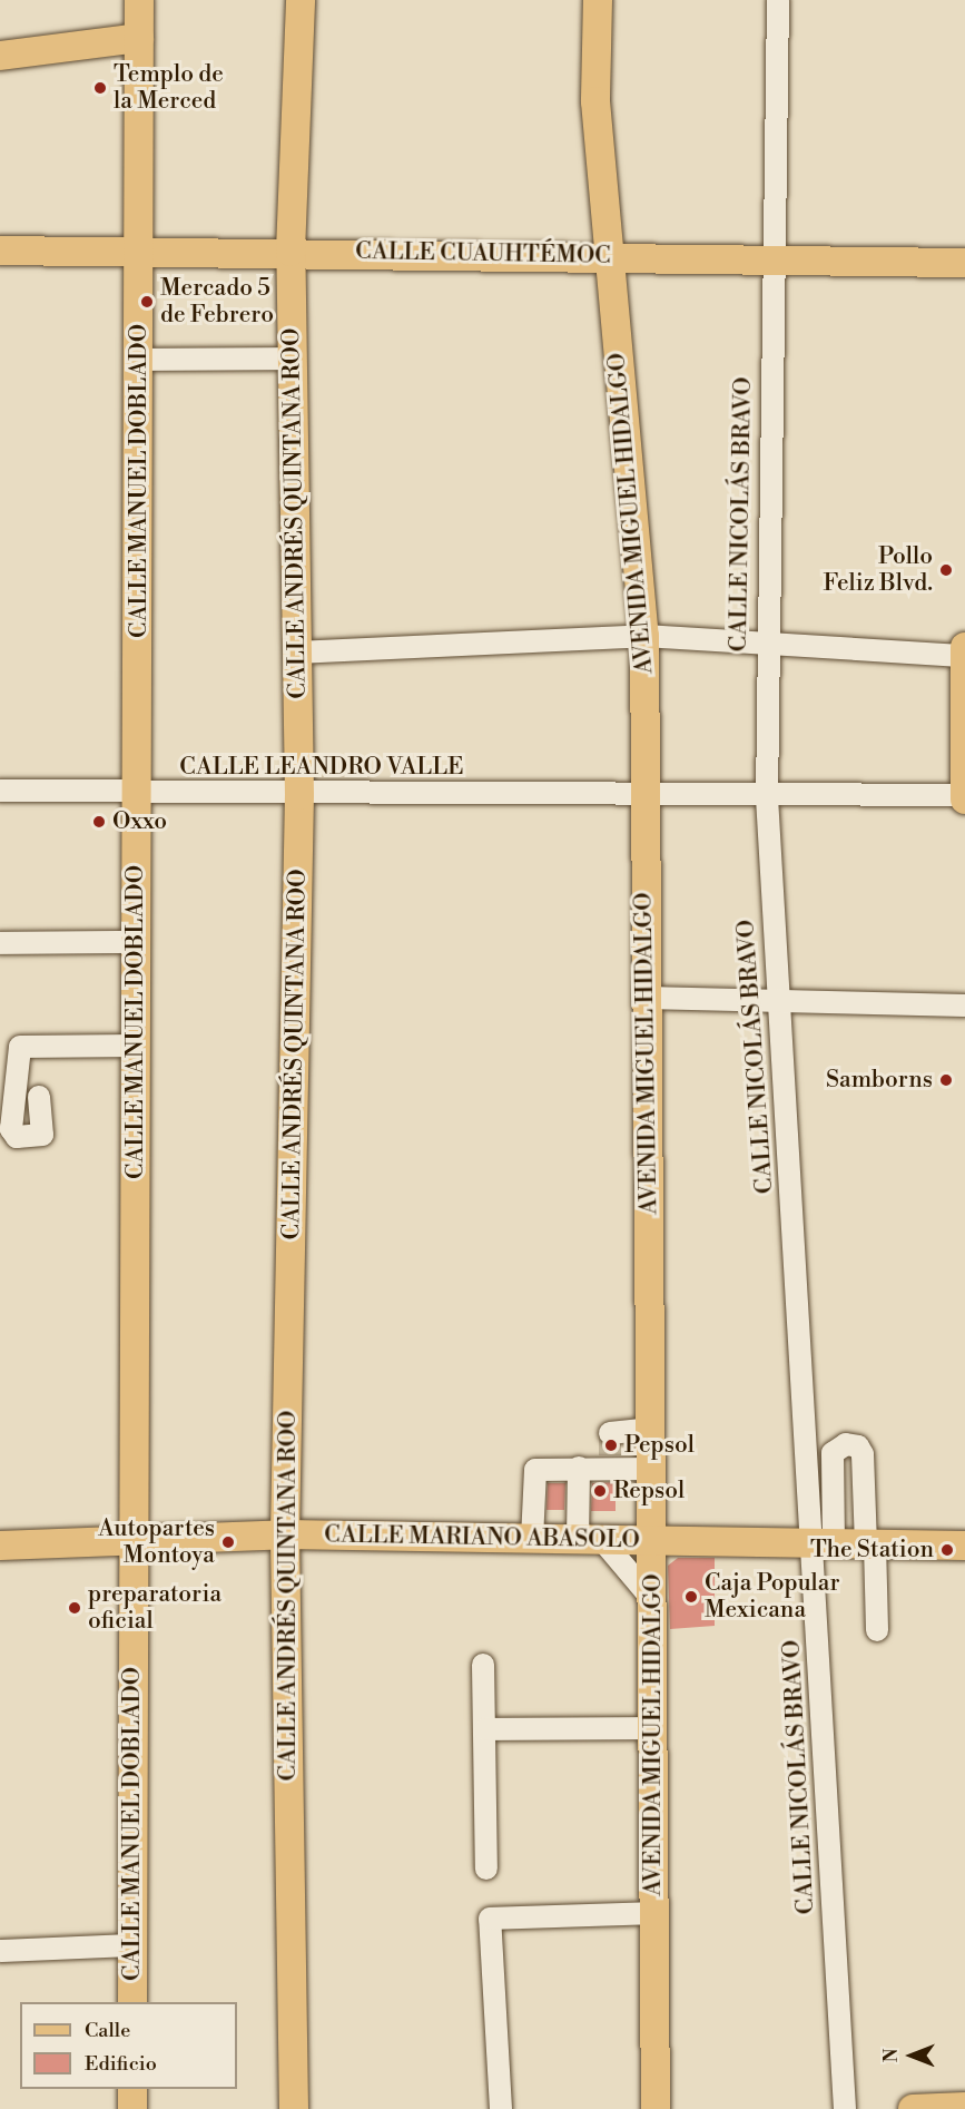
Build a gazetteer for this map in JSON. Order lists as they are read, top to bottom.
{
  "streets": {
    "main road": [
      "CALLE CUAUHTÉMOC",
      "CALLE MANUEL DOBLADO",
      "CALLE ANDRÉS QUINTANA ROO",
      "AVENIDA MIGUEL HIDALGO",
      "CALLE MARIANO ABASOLO"
    ],
    "street": ["CALLE NICOLÁS BRAVO", "CALLE LEANDRO VALLE"]
  },
  "crossings": [
    ["CALLE CUAUHTÉMOC", "CALLE MANUEL DOBLADO"],
    ["CALLE CUAUHTÉMOC", "CALLE ANDRÉS QUINTANA ROO"],
    ["CALLE CUAUHTÉMOC", "AVENIDA MIGUEL HIDALGO"],
    ["CALLE CUAUHTÉMOC", "CALLE NICOLÁS BRAVO"],
    ["CALLE MANUEL DOBLADO", "CALLE LEANDRO VALLE"],
    ["CALLE MANUEL DOBLADO", "CALLE MARIANO ABASOLO"],
    ["CALLE ANDRÉS QUINTANA ROO", "CALLE LEANDRO VALLE"],
    ["CALLE ANDRÉS QUINTANA ROO", "CALLE MARIANO ABASOLO"],
    ["AVENIDA MIGUEL HIDALGO", "CALLE LEANDRO VALLE"],
    ["AVENIDA MIGUEL HIDALGO", "CALLE MARIANO ABASOLO"],
    ["CALLE NICOLÁS BRAVO", "CALLE LEANDRO VALLE"],
    ["CALLE NICOLÁS BRAVO", "CALLE MARIANO ABASOLO"]
  ],
  "places": [
    "Templo de la Merced",
    "Mercado 5 de Febrero",
    "Pollo Feliz Blvd.",
    "Oxxo",
    "Samborns",
    "Pepsol",
    "Repsol",
    "Autopartes Montoya",
    "The Station",
    "Caja Popular Mexicana",
    "preparatoria oficial"
  ],
  "legend": ["Calle", "Edificio"],
  "north": "left"
}
